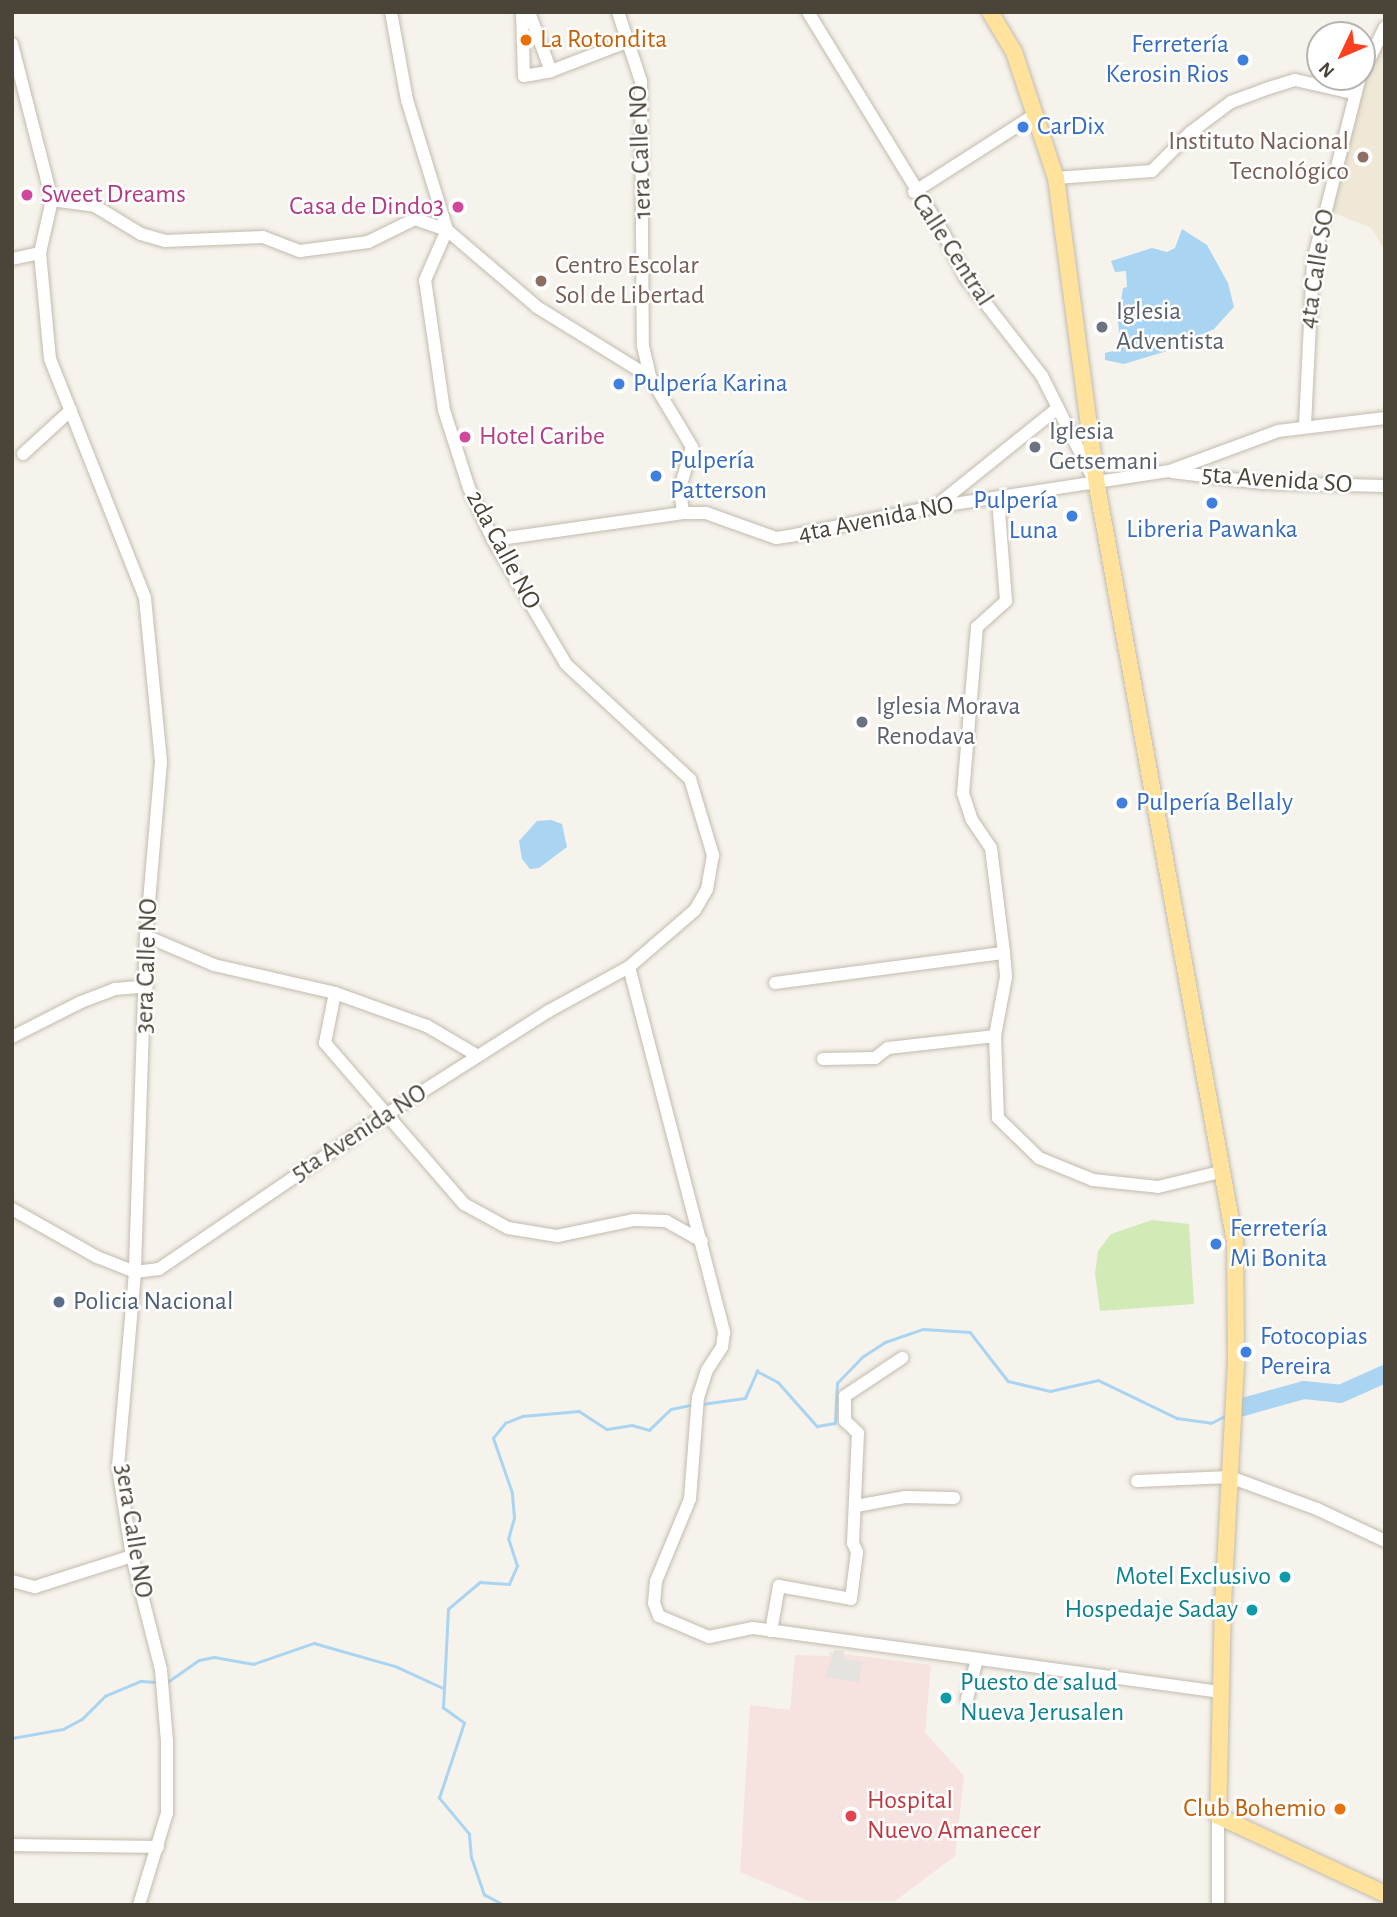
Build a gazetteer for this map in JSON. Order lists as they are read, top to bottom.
{
  "streets": {
    "street": [
      "1era Calle NO",
      "Calle Central",
      "4ta Calle SO",
      "5ta Avenida SO",
      "4ta Avenida NO",
      "2da Calle NO",
      "3era Calle NO",
      "5ta Avenida NO"
    ]
  },
  "crossings": [
    ["Calle Central", "4ta Avenida NO"],
    ["5ta Avenida SO", "4ta Avenida NO"],
    ["4ta Avenida NO", "2da Calle NO"],
    ["2da Calle NO", "5ta Avenida NO"],
    ["3era Calle NO", "5ta Avenida NO"]
  ],
  "places": [
    "La Rotondita",
    "Ferretería Kerosin Rios",
    "CarDix",
    "Instituto Nacional Tecnológico",
    "Sweet Dreams",
    "Casa de Dindo3",
    "Centro Escolar Sol de Libertad",
    "Iglesia Adventista",
    "Pulpería Karina",
    "Hotel Caribe",
    "Iglesia Getsemani",
    "Pulpería Patterson",
    "Libreria Pawanka",
    "Pulpería Luna",
    "Iglesia Morava Renodava",
    "Pulpería Bellaly",
    "Ferretería Mi Bonita",
    "Policia Nacional",
    "Fotocopias Pereira",
    "Motel Exclusivo",
    "Hospedaje Saday",
    "Puesto de salud Nueva Jerusalen",
    "Club Bohemio",
    "Hospital Nuevo Amanecer"
  ],
  "north": "bottom left"
}
